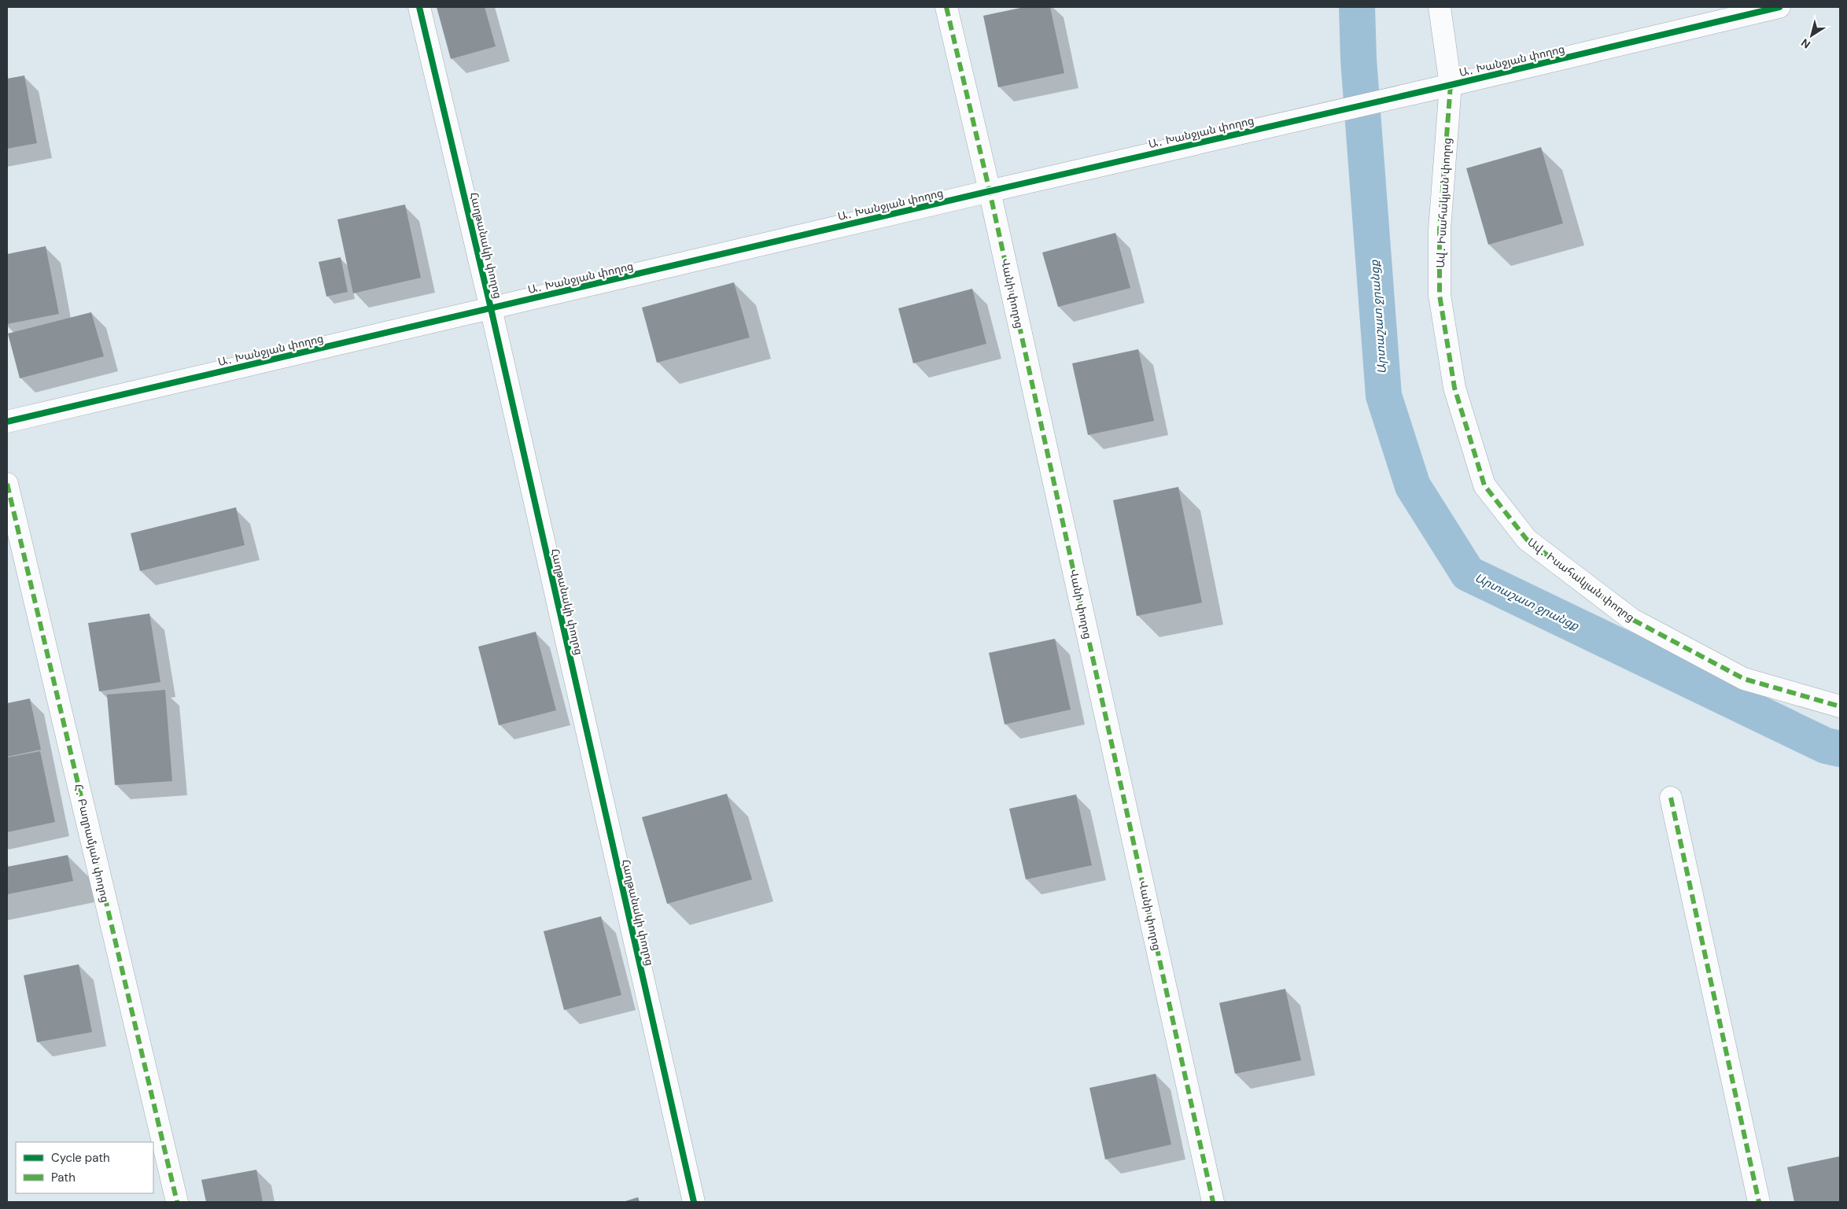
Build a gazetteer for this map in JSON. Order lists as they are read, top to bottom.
{
  "streets": {
    "street": [
      "Ա․ Խանջյան փողոց",
      "Ավ․ Իսահակյան փողոց",
      "Հաղթանակի փողոց",
      "Վանի փողոց",
      "Հ․ Բաղրամյան փողոց"
    ]
  },
  "crossings": [
    ["Ա․ Խանջյան փողոց", "Ավ․ Իսահակյան փողոց"],
    ["Ա․ Խանջյան փողոց", "Հաղթանակի փողոց"],
    ["Ա․ Խանջյան փողոց", "Վանի փողոց"]
  ],
  "water": ["Արտաշատ ջրանցք"],
  "legend": ["Cycle path", "Path"],
  "north": "bottom left"
}
